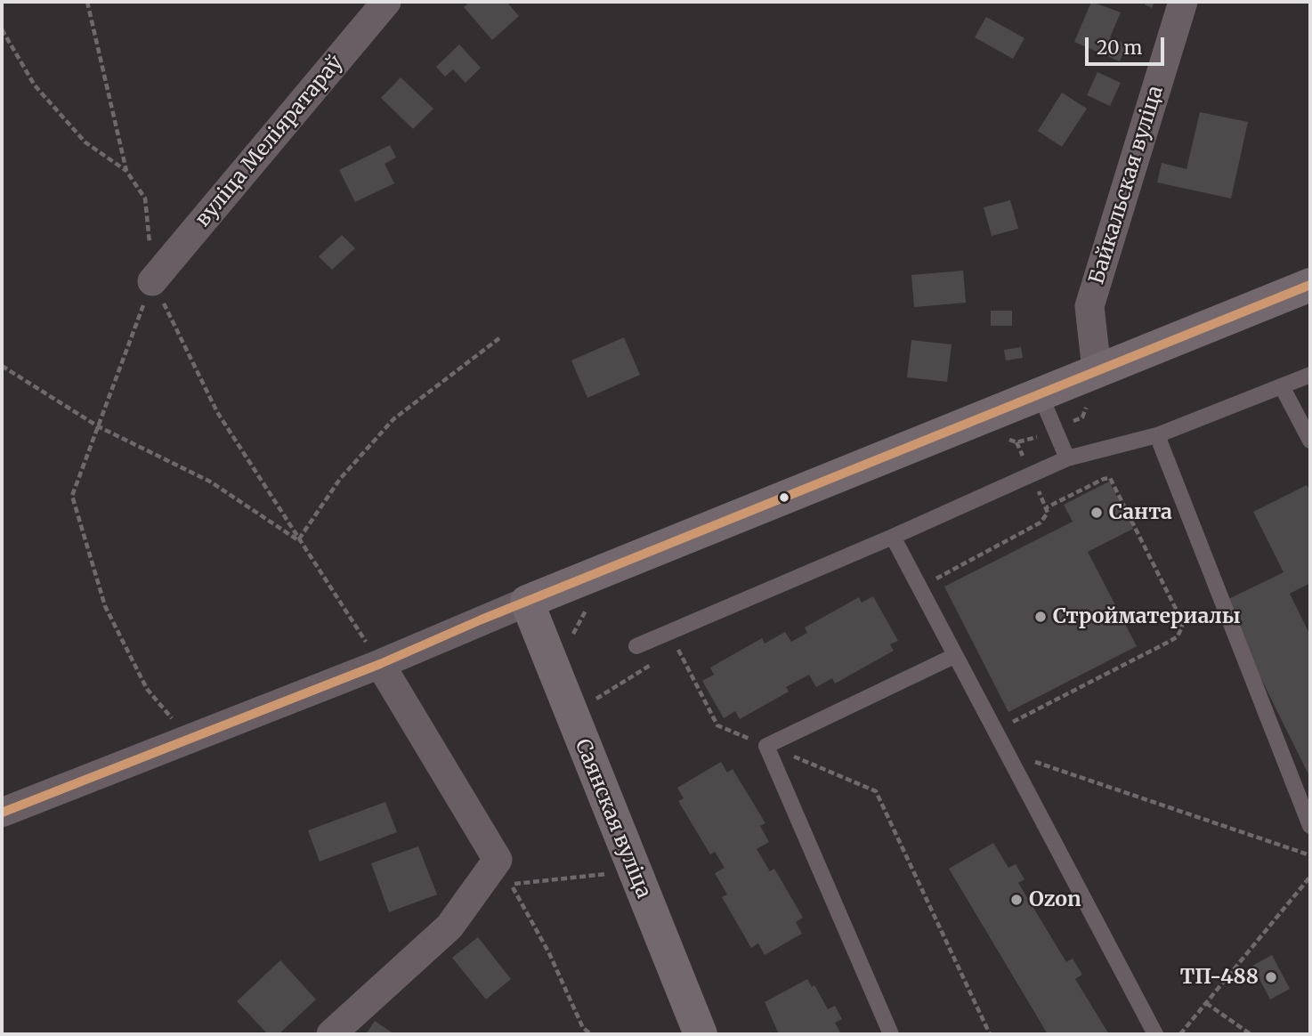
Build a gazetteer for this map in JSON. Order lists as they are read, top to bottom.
{
  "streets": {
    "main road": ["Саянская вуліца"],
    "street": ["вуліца Меліяратараў", "Байкальская вуліца"]
  },
  "places": [
    "Санта",
    "Стройматериалы",
    "Ozon",
    "ТП-488"
  ],
  "scale_bar": "20 m"
}
